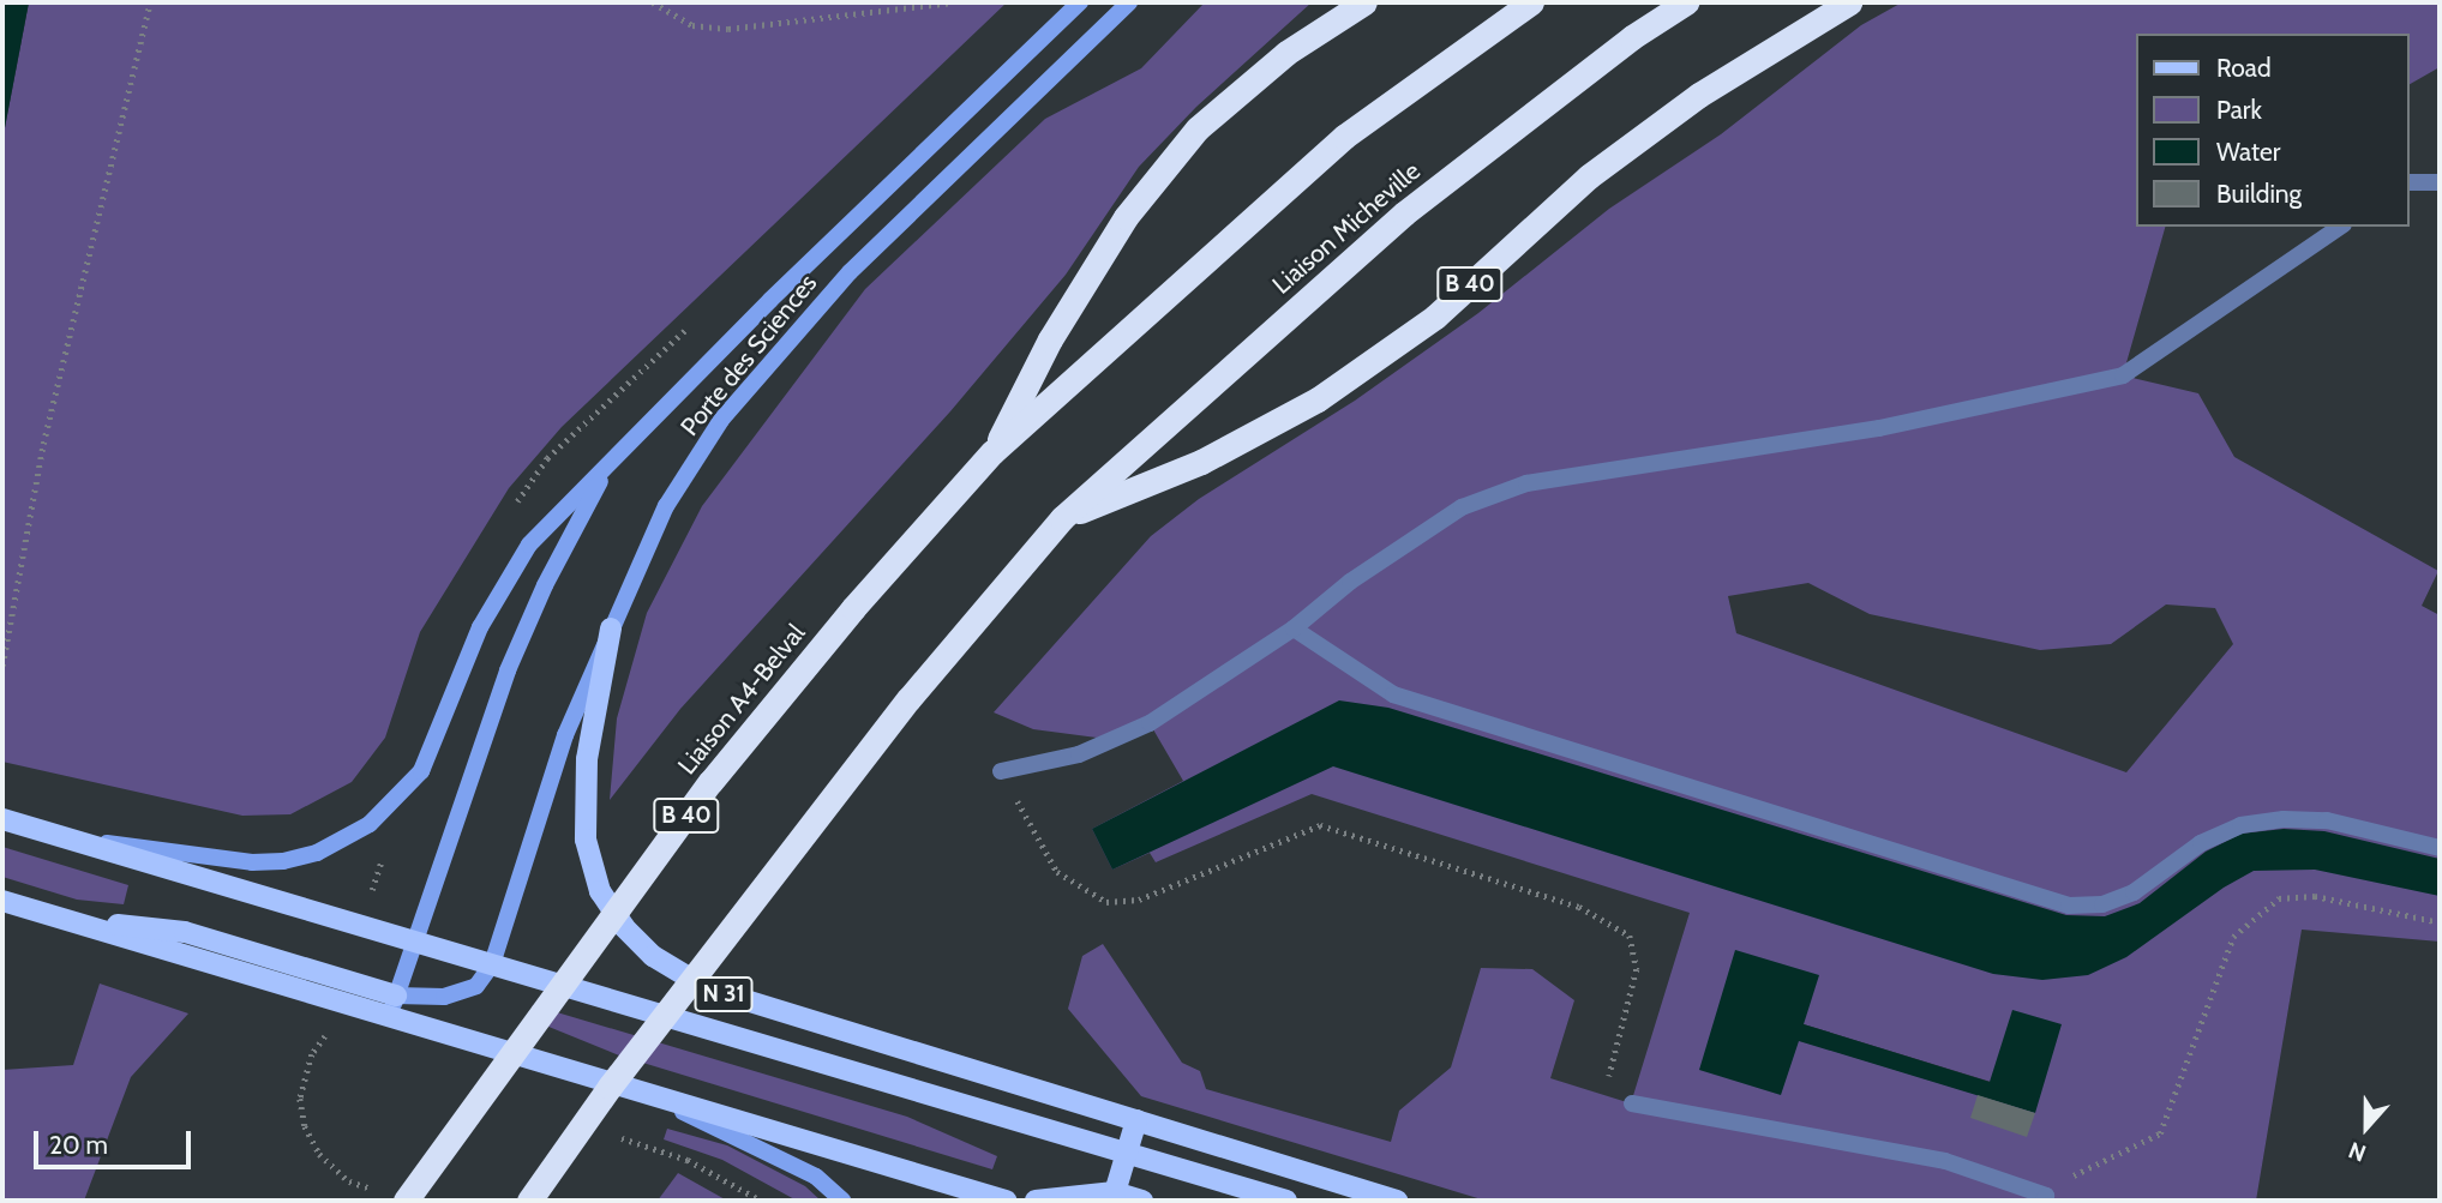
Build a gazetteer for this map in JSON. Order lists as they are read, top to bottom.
{
  "streets": {
    "highway": ["Liaison Micheville", "B 40", "Liaison A4-Belval"],
    "main road": ["Porte des Sciences", "N 31"]
  },
  "crossings": [
    ["Liaison Micheville", "B 40"],
    ["B 40", "Liaison A4-Belval"],
    ["Porte des Sciences", "N 31"]
  ],
  "legend": [
    "Road",
    "Park",
    "Water",
    "Building"
  ],
  "scale_bar": "20 m",
  "north": "bottom"
}
